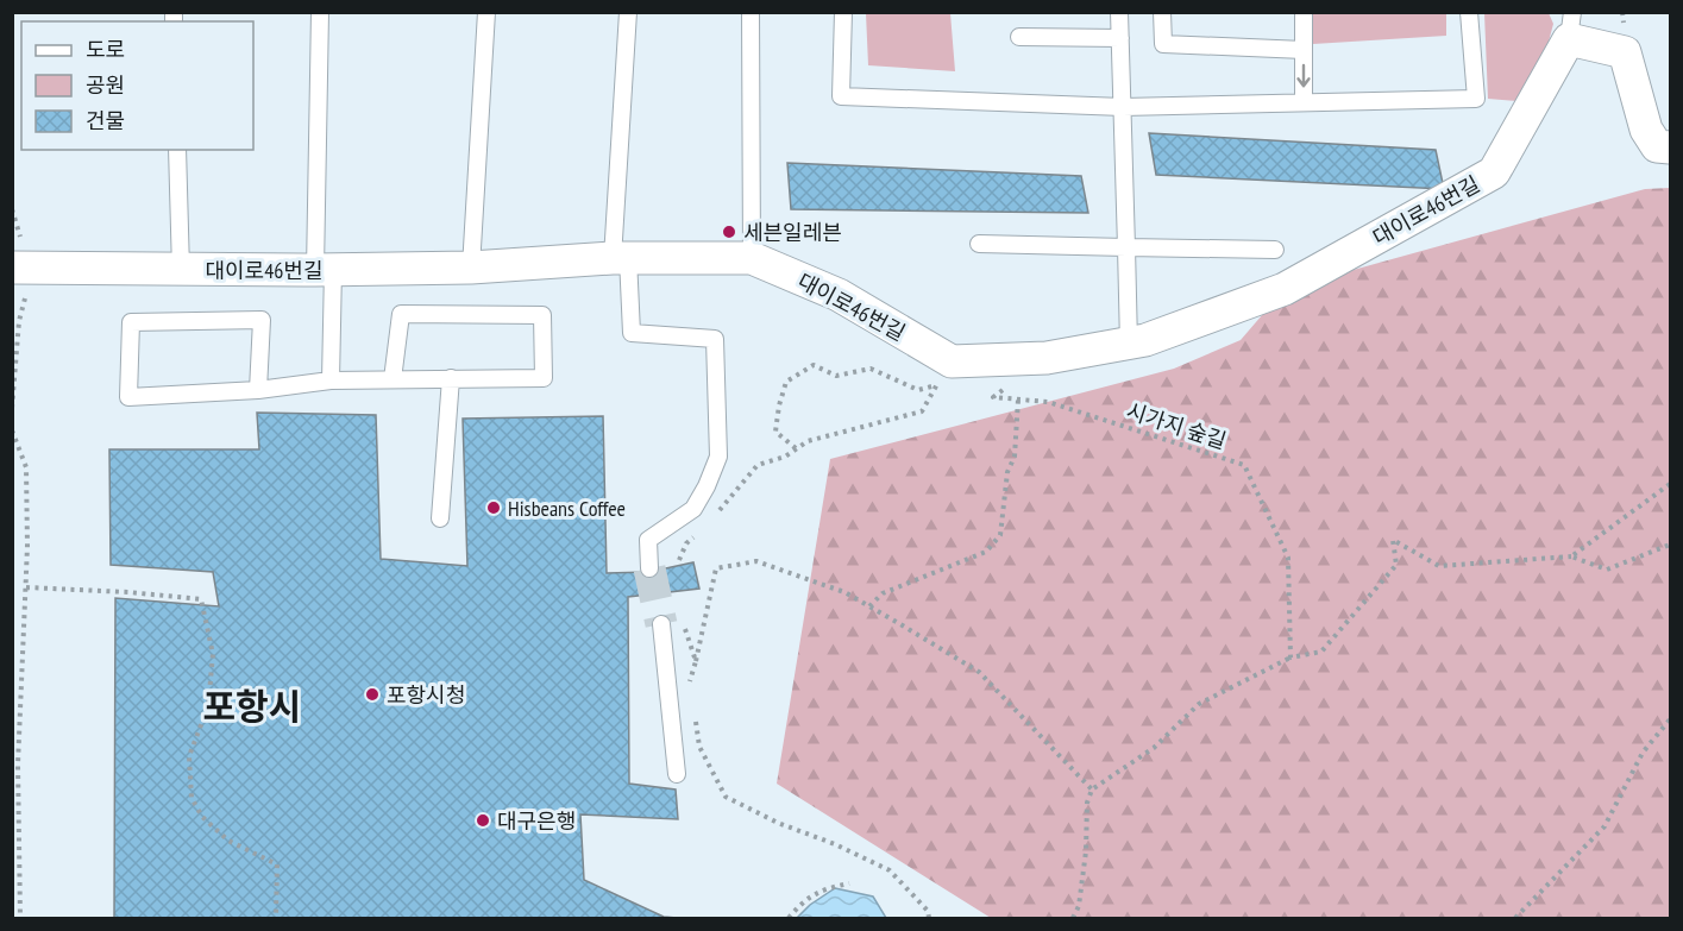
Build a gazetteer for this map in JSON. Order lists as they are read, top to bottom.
{
  "streets": {
    "street": ["대이로46번길"],
    "path": ["시가지 숲길"]
  },
  "districts": ["포항시"],
  "places": [
    "세븐일레븐",
    "Hisbeans Coffee",
    "포항시청",
    "대구은행"
  ],
  "legend": ["도로", "공원", "건물"]
}
